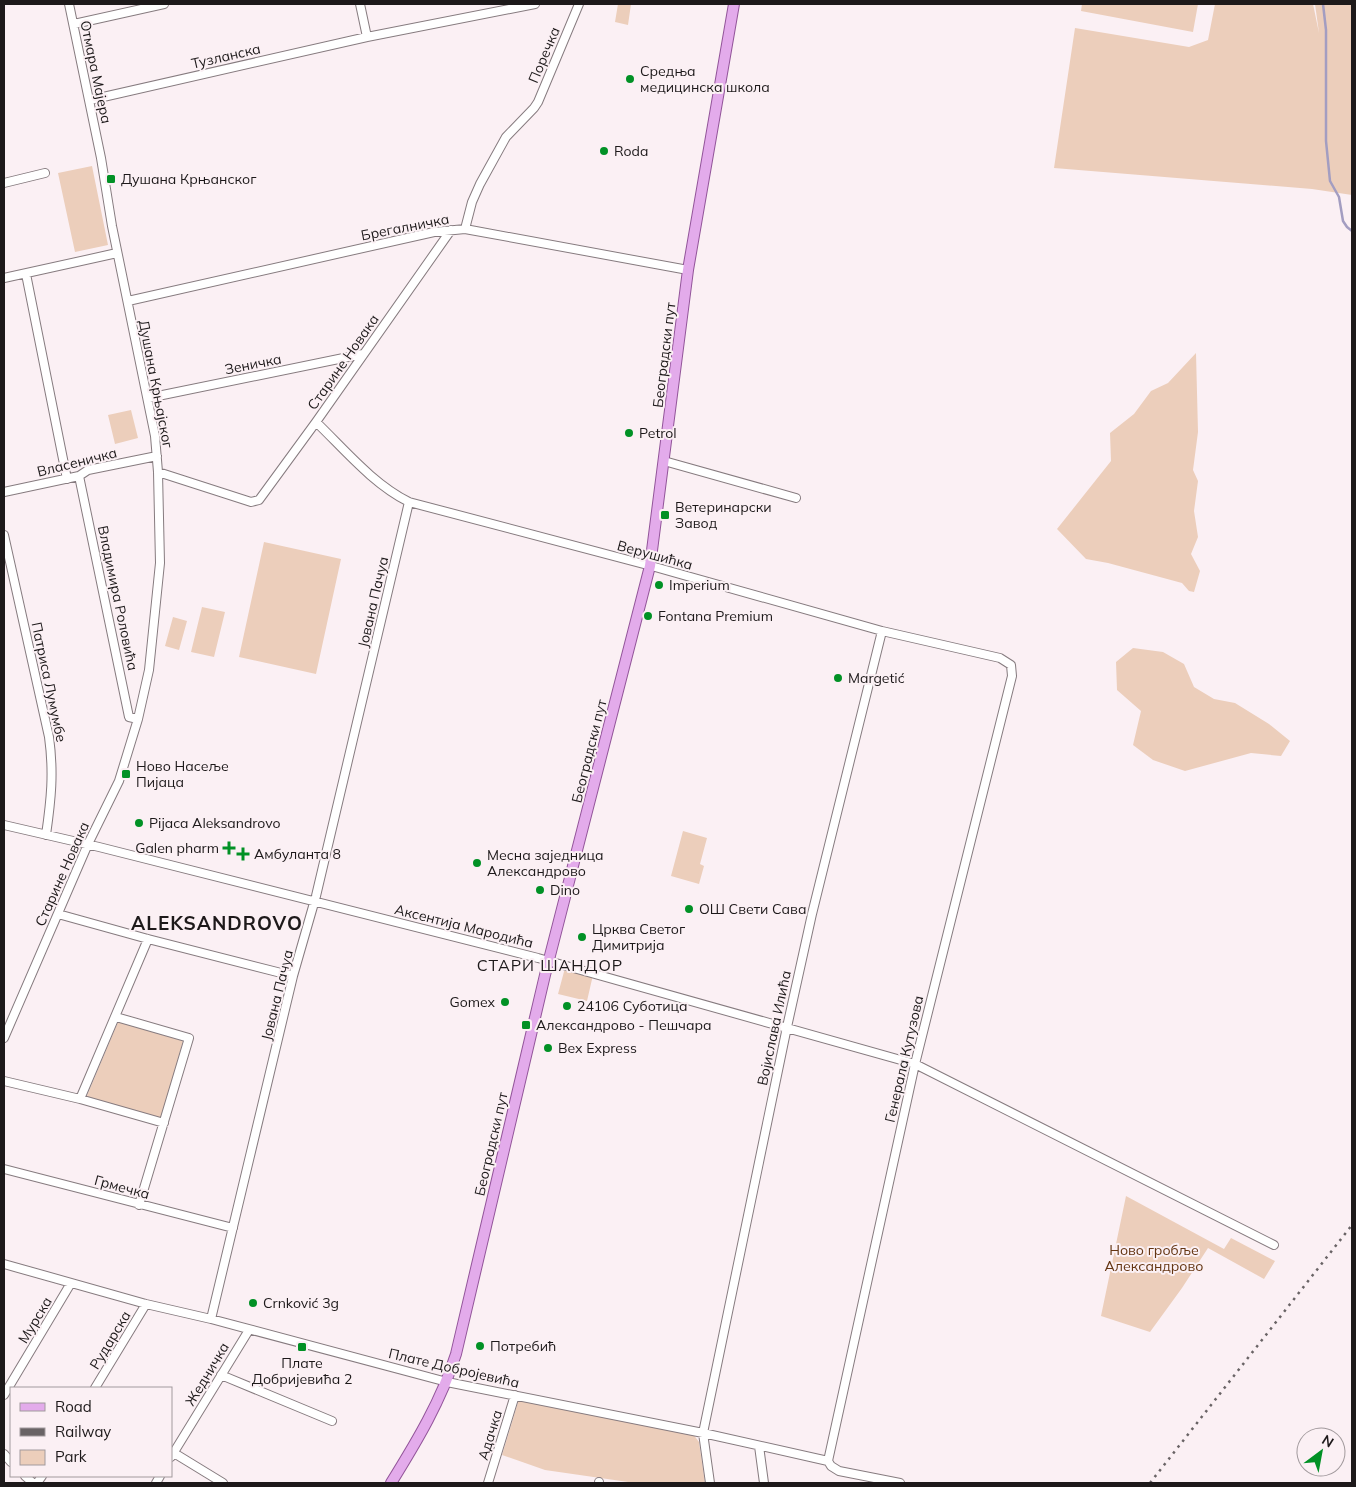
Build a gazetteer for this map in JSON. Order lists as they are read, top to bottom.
{
  "streets": {
    "main road": ["Београдски пут"],
    "street": [
      "Поречка",
      "Тузланска",
      "Отмара Мајера",
      "Брегалничка",
      "Старине Новака",
      "Зеничка",
      "Душана Крњајског",
      "Власеничка",
      "Верушићка",
      "Владимира Роловића",
      "Јована Пачуа",
      "Патриса Лумумбе",
      "Аксентија Мародића",
      "Војислава Илића",
      "Генерала Кутузова",
      "Грмечка",
      "Мурска",
      "Рударска",
      "Плате Добројевића",
      "Жедничка",
      "Адачка"
    ]
  },
  "crossings": [
    ["Поречка", "Брегалничка"],
    ["Тузланска", "Отмара Мајера"],
    ["Отмара Мајера", "Душана Крњајског"],
    ["Брегалничка", "Београдски пут"],
    ["Брегалничка", "Старине Новака"],
    ["Брегалничка", "Душана Крњајског"],
    ["Београдски пут", "Верушићка"],
    ["Београдски пут", "Аксентија Мародића"],
    ["Београдски пут", "Плате Добројевића"],
    ["Старине Новака", "Зеничка"],
    ["Старине Новака", "Душана Крњајског"],
    ["Старине Новака", "Верушићка"],
    ["Старине Новака", "Владимира Роловића"],
    ["Старине Новака", "Аксентија Мародића"],
    ["Зеничка", "Душана Крњајског"],
    ["Душана Крњајског", "Власеничка"],
    ["Душана Крњајског", "Владимира Роловића"],
    ["Власеничка", "Владимира Роловића"],
    ["Верушићка", "Јована Пачуа"],
    ["Верушићка", "Војислава Илића"],
    ["Верушићка", "Генерала Кутузова"],
    ["Јована Пачуа", "Аксентија Мародића"],
    ["Јована Пачуа", "Грмечка"],
    ["Јована Пачуа", "Плате Добројевића"],
    ["Патриса Лумумбе", "Аксентија Мародића"],
    ["Аксентија Мародића", "Војислава Илића"],
    ["Аксентија Мародића", "Генерала Кутузова"],
    ["Војислава Илића", "Плате Добројевића"],
    ["Генерала Кутузова", "Плате Добројевића"],
    ["Мурска", "Плате Добројевића"],
    ["Рударска", "Плате Добројевића"],
    ["Плате Добројевића", "Жедничка"],
    ["Плате Добројевића", "Адачка"]
  ],
  "districts": ["ALEKSANDROVO", "СТАРИ ШАНДОР"],
  "parks": ["Ново гробље Александрово"],
  "places": {
    "other": [
      "Средња медицинска школа",
      "Roda",
      "Petrol",
      "Imperium",
      "Fontana Premium",
      "Margetić",
      "Pijaca Aleksandrovo",
      "Месна заједница Александрово",
      "Dino",
      "ОШ Свети Сава",
      "Црква Светог Димитрија",
      "Gomex",
      "24106 Суботица",
      "Bex Express",
      "Crnković 3g",
      "Потребић"
    ],
    "transit": [
      "Душана Крњанског",
      "Ветеринарски Завод",
      "Ново Насеље Пијаца",
      "Александрово - Пешчара",
      "Плате Добријевића 2"
    ],
    "health": ["Galen pharm", "Амбуланта 8"]
  },
  "legend": ["Road", "Railway", "Park"],
  "north": "top right"
}
